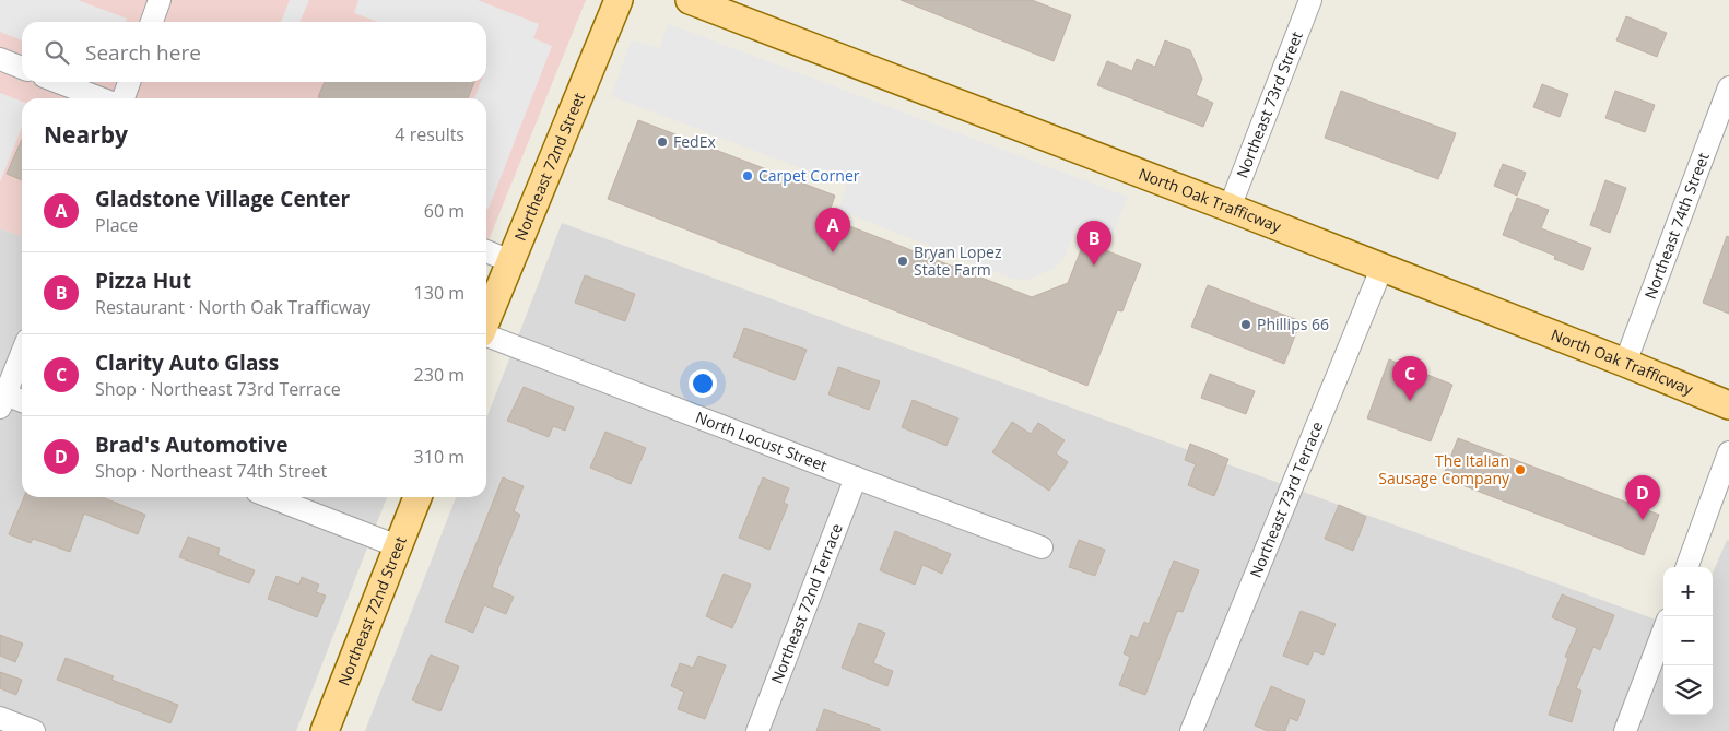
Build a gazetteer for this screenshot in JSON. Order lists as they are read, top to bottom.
{
  "streets": {
    "main road": ["Northeast 72nd Street", "North Oak Trafficway"],
    "street": [
      "Northeast 73rd Street",
      "Northeast 74th Street",
      "North Locust Street",
      "Northeast 73rd Terrace",
      "Northeast 72nd Terrace"
    ]
  },
  "crossings": [
    ["Northeast 73rd Street", "North Oak Trafficway"],
    ["North Oak Trafficway", "Northeast 74th Street"],
    ["North Oak Trafficway", "Northeast 73rd Terrace"],
    ["North Locust Street", "Northeast 72nd Terrace"]
  ],
  "places": [
    "FedEx",
    "Carpet Corner",
    "Bryan Lopez State Farm",
    "Phillips 66",
    "The Italian Sausage Company"
  ],
  "page": {
    "search": "Search here",
    "heading": ["Nearby", "4 results"],
    "list": [
      {
        "mark": "A",
        "name": "Gladstone Village Center",
        "note": "Place",
        "value": "60 m"
      },
      {
        "mark": "B",
        "name": "Pizza Hut",
        "note": "Restaurant · North Oak Trafficway",
        "value": "130 m"
      },
      {
        "mark": "C",
        "name": "Clarity Auto Glass",
        "note": "Shop · Northeast 73rd Terrace",
        "value": "230 m"
      },
      {
        "mark": "D",
        "name": "Brad's Automotive",
        "note": "Shop · Northeast 74th Street",
        "value": "310 m"
      }
    ],
    "pins": [
      "A",
      "B",
      "C",
      "D"
    ],
    "map_buttons": ["+", "−"]
  }
}
